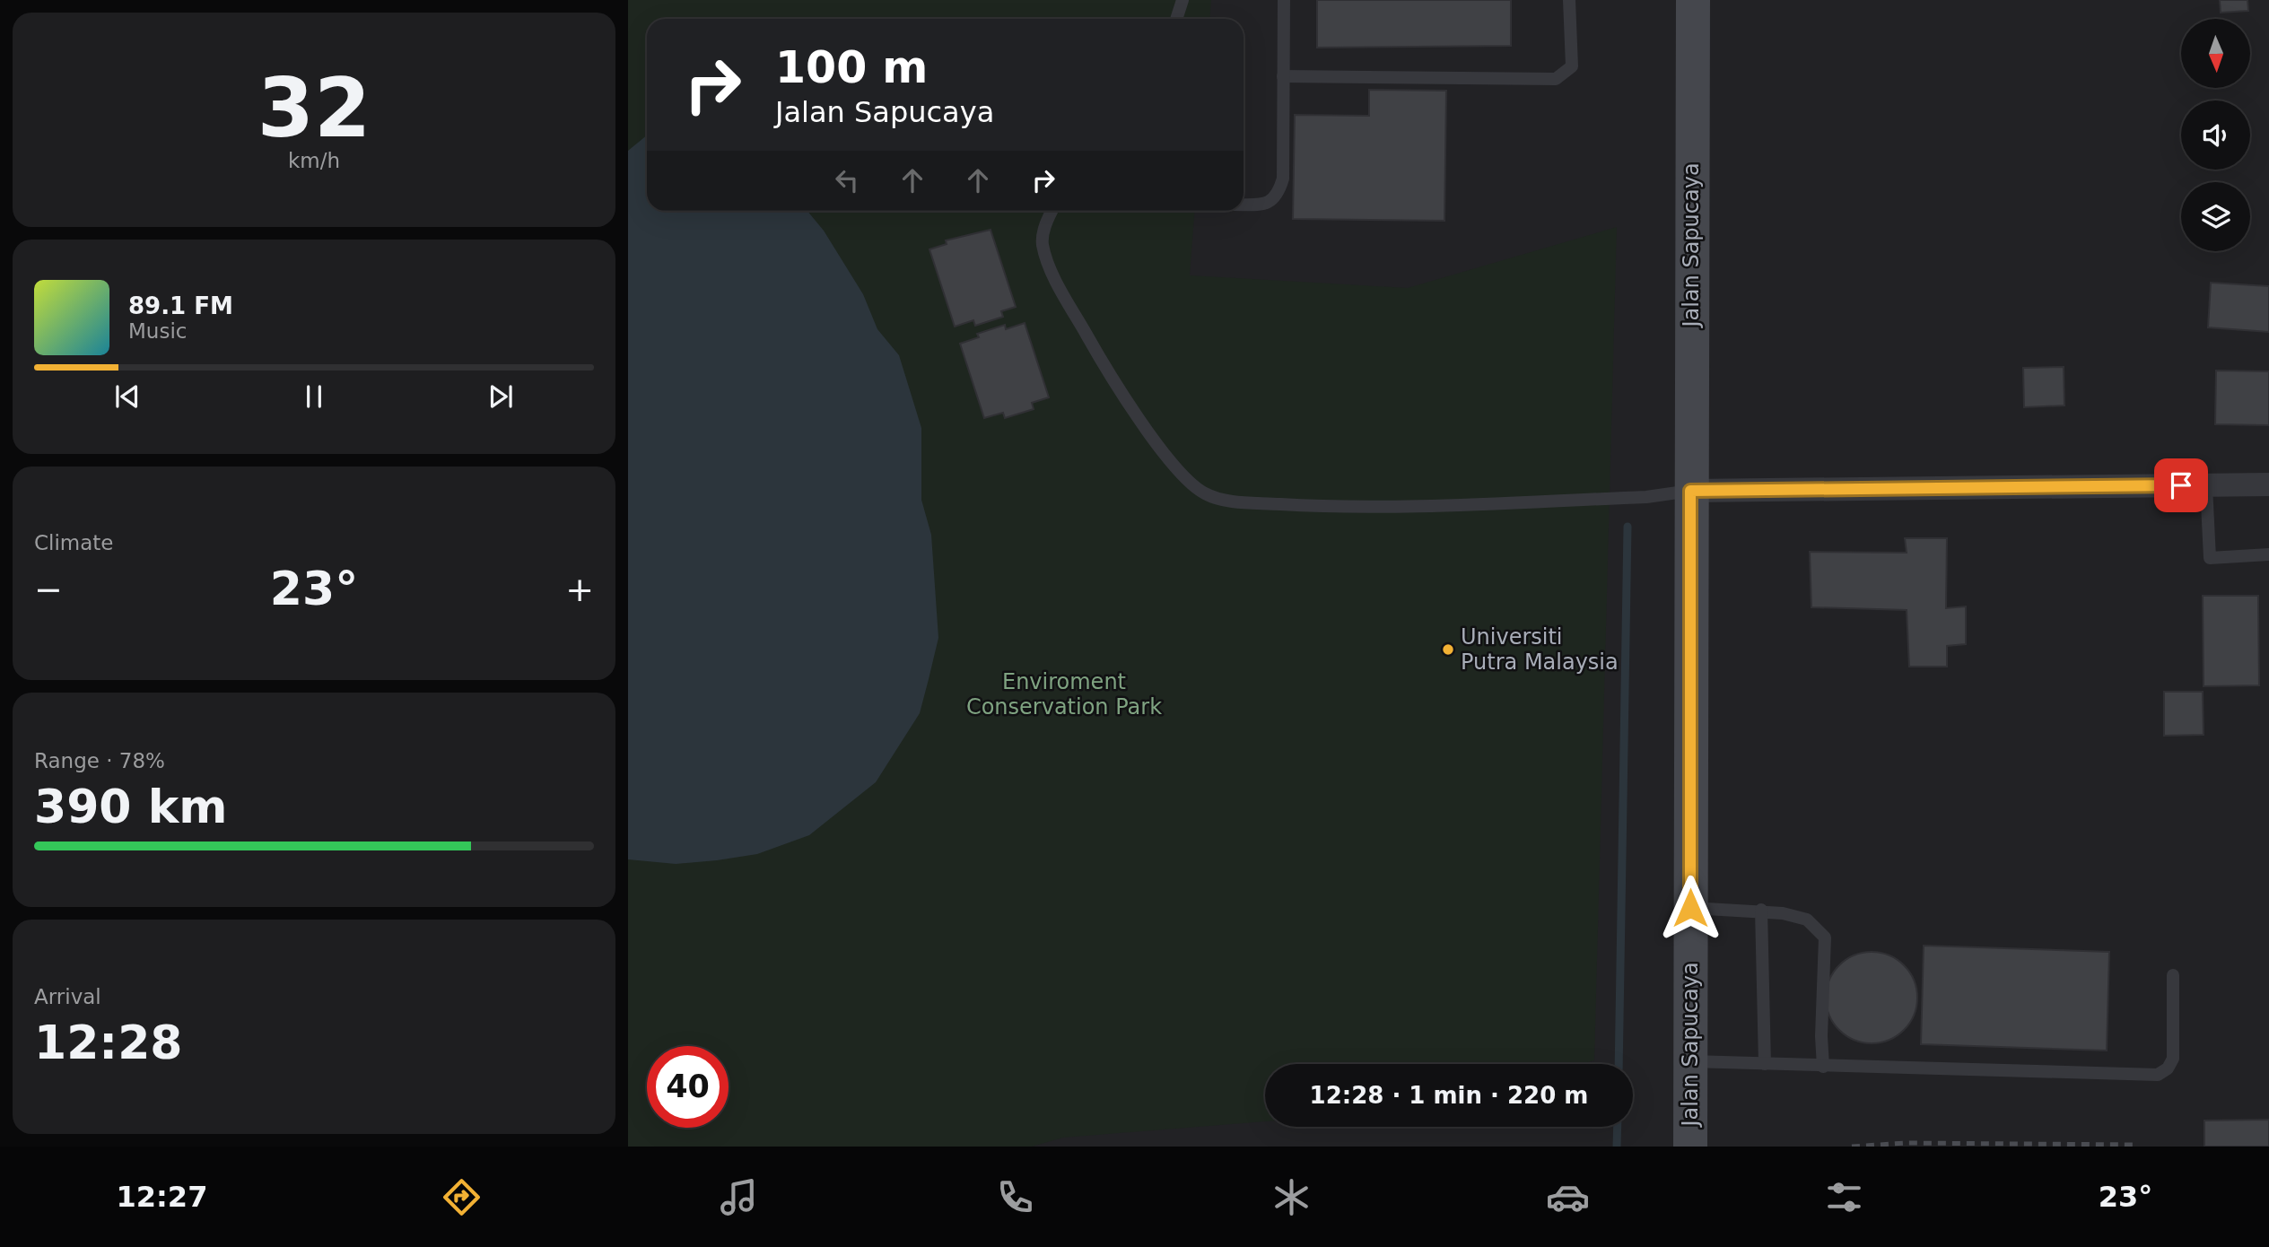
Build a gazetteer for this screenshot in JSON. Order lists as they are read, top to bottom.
{
  "streets": {
    "street": ["Jalan Sapucaya"]
  },
  "parks": ["Enviroment Conservation Park"],
  "places": ["Universiti Putra Malaysia"],
  "north": "bottom",
  "page": {
    "tile": [
      ["32", "km/h"],
      "Climate",
      ["Range · 78%", "390 km"],
      ["Arrival", "12:28"]
    ],
    "turn": ["100 m", "Jalan Sapucaya"],
    "song": ["89.1 FM", "Music"],
    "heat": ["−", "23°", "+"],
    "limit": "40",
    "trip": "12:28 · 1 min · 220 m",
    "tabs": ["12:27", "23°"]
  }
}
